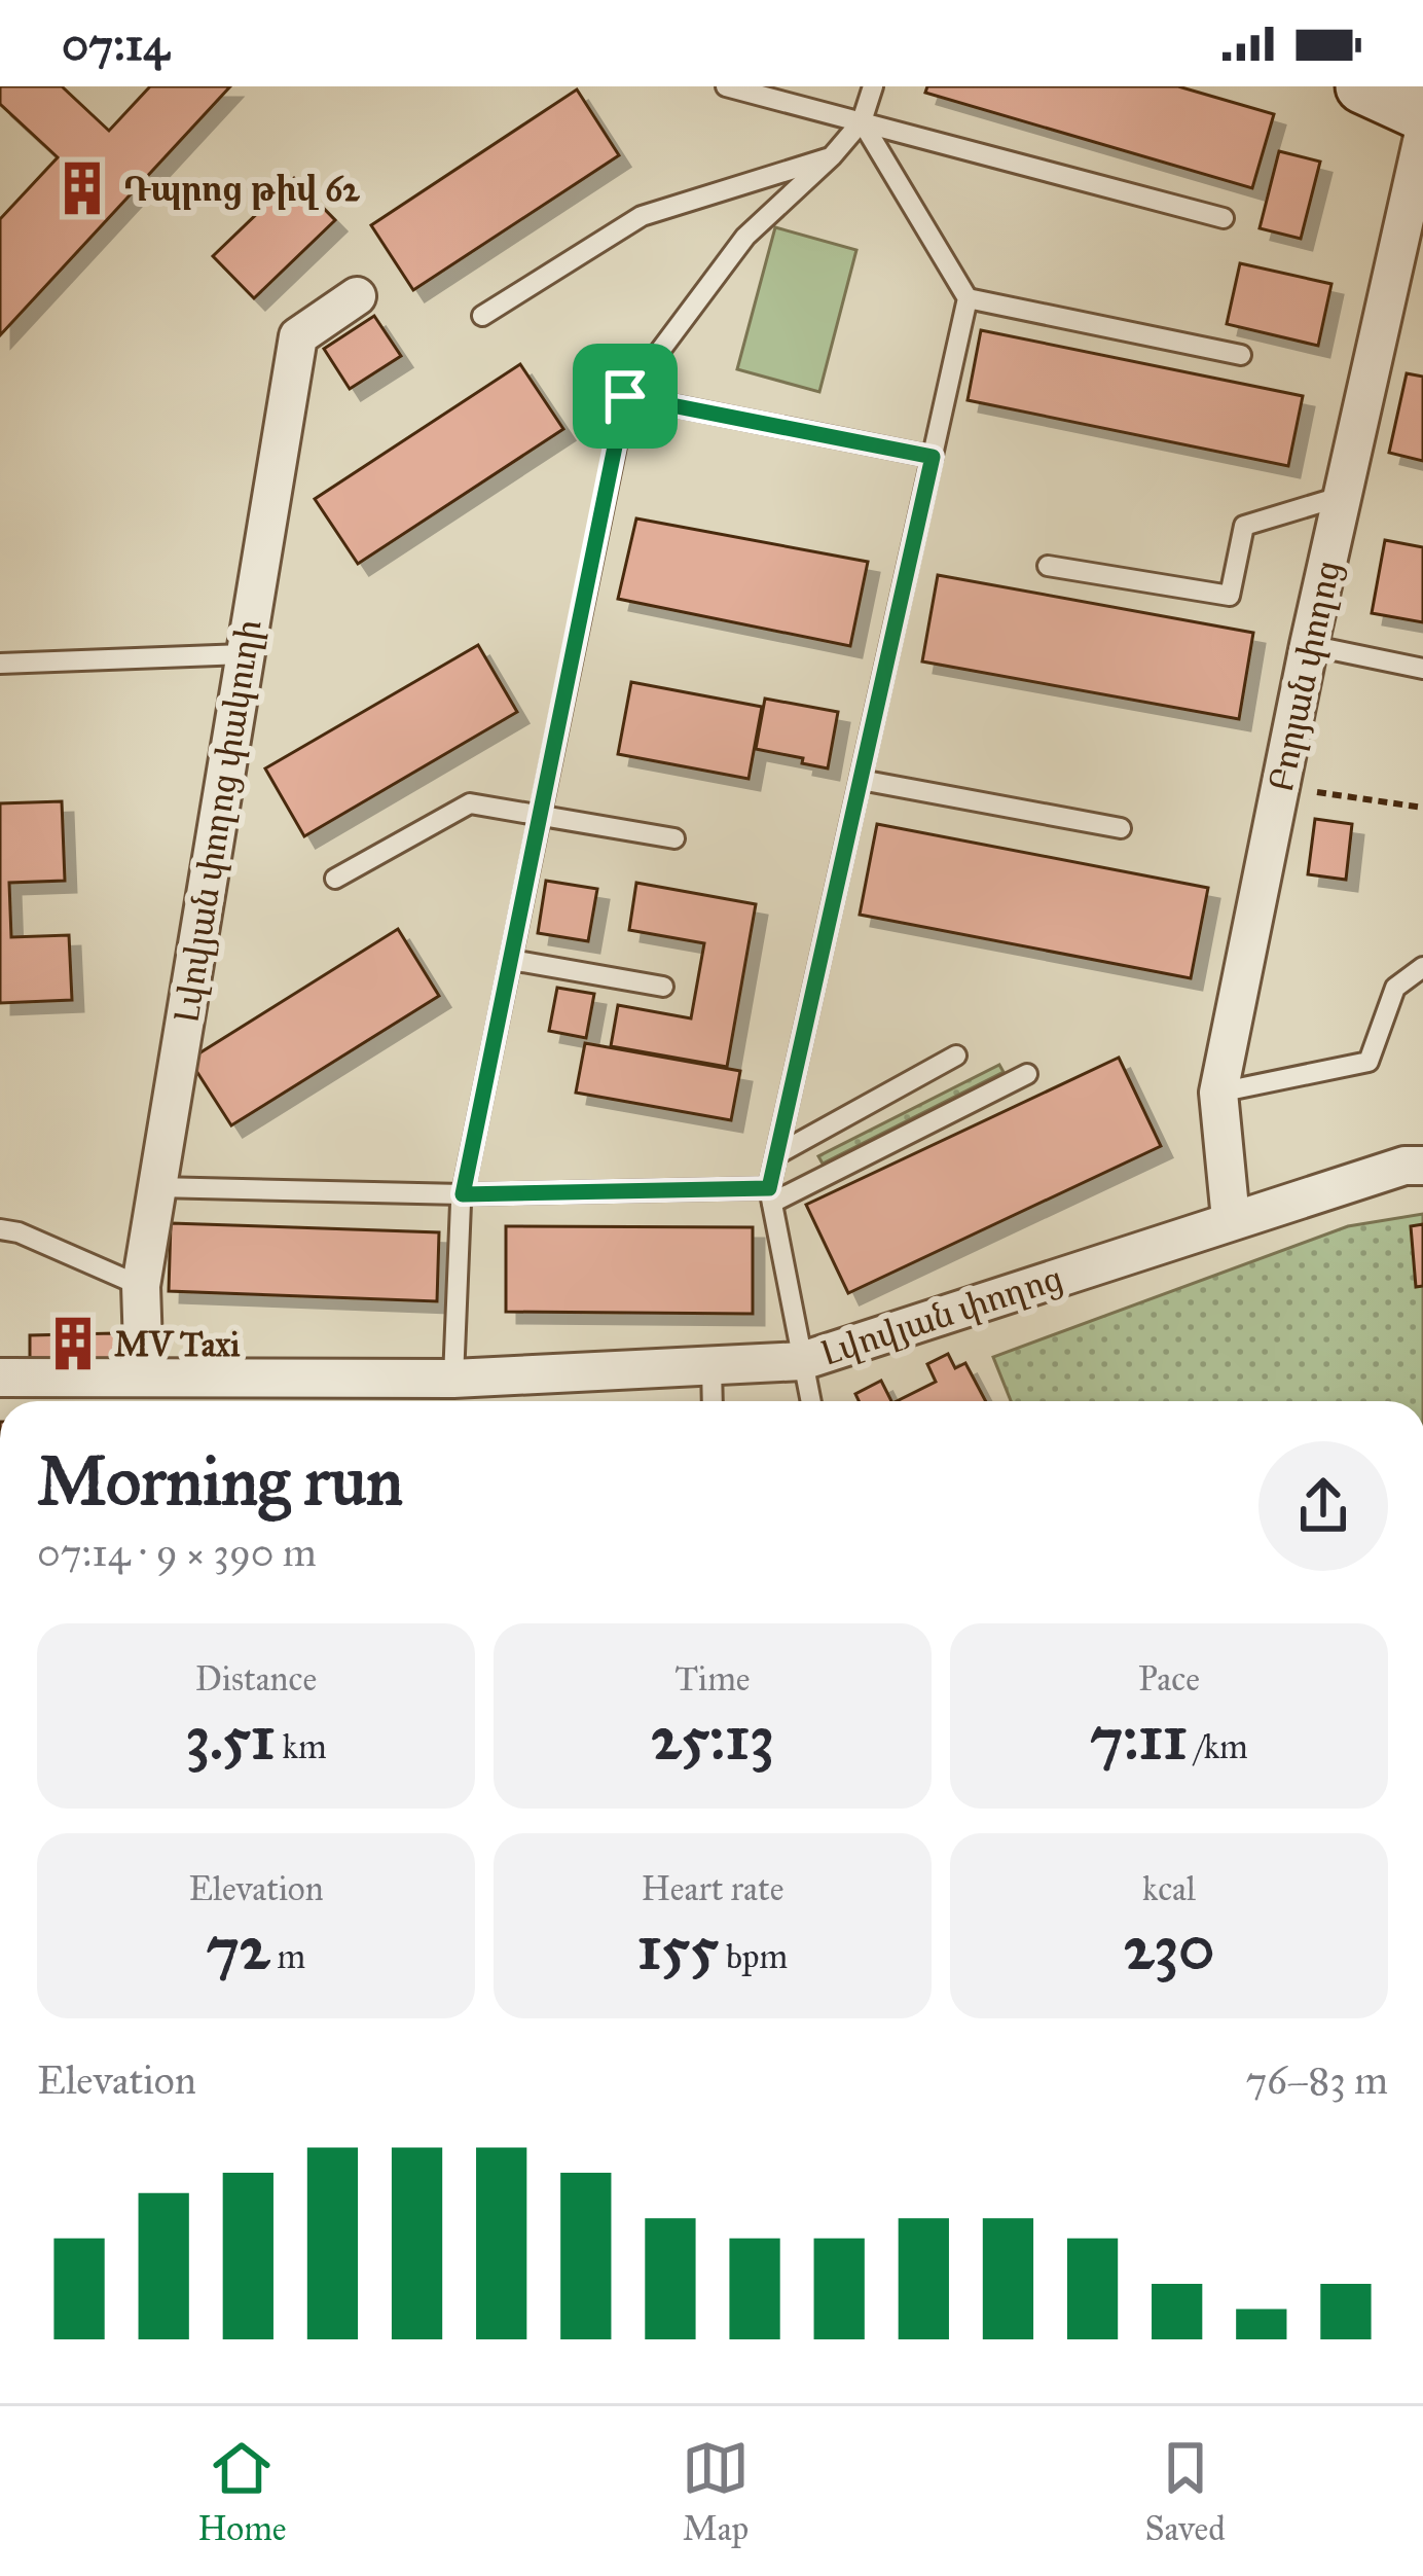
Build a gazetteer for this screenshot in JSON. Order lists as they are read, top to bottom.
{
  "streets": {
    "street": ["Բորյան փողոց", "Լվովյան փողոց փակուղի", "Լվովյան փողոց"]
  },
  "crossings": [
    ["Բորյան փողոց", "Լվովյան փողոց"],
    ["Լվովյան փողոց փակուղի", "Լվովյան փողոց"]
  ],
  "places": {
    "building": ["Դպրոց թիվ 62", "MV Taxi"]
  },
  "page": {
    "status": "07:14",
    "heading": ["Morning run", "07:14 · 9 × 390 m"],
    "stats": [
      ["Distance", "3.51 km"],
      ["Time", "25:13"],
      ["Pace", "7:11 /km"],
      ["Elevation", "72 m"],
      ["Heart rate", "155 bpm"],
      ["kcal", "230"]
    ],
    "chart": ["Elevation", "76–83 m"],
    "tabs": ["Home", "Map", "Saved"]
  }
}
